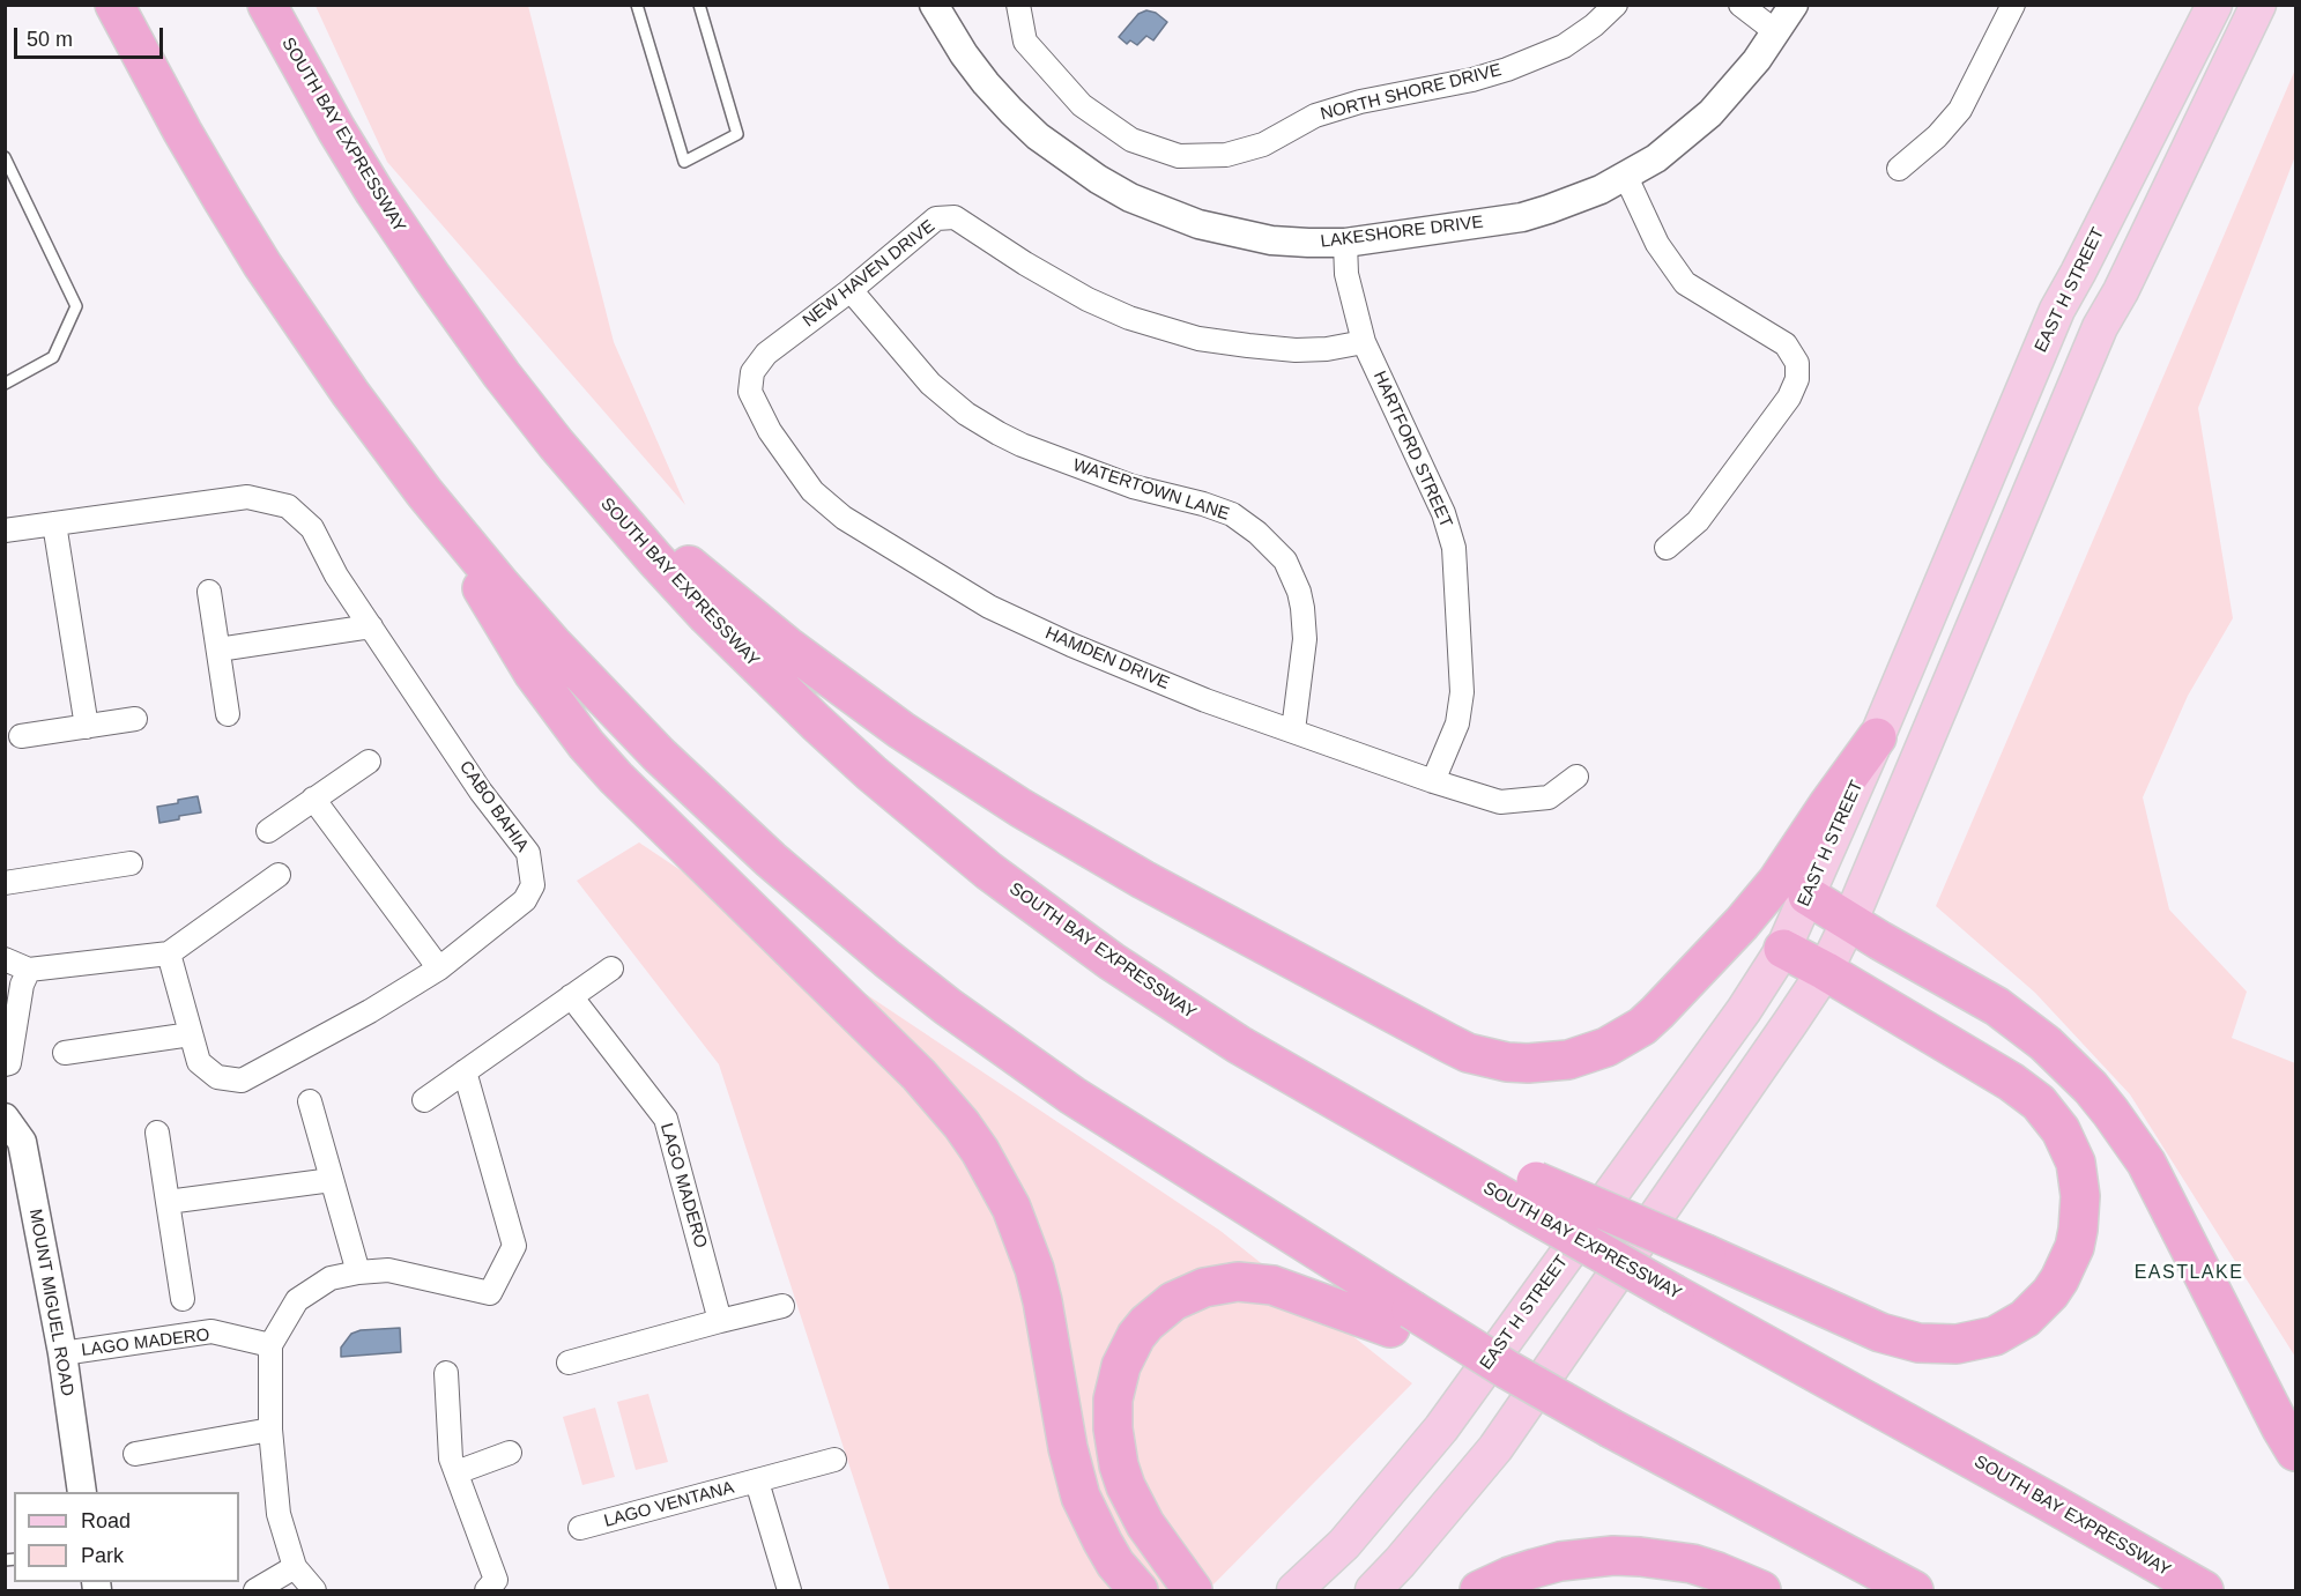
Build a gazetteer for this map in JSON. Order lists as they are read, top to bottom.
{
  "streets": {
    "highway": ["SOUTH BAY EXPRESSWAY"],
    "main road": ["EAST H STREET"],
    "street": [
      "NORTH SHORE DRIVE",
      "LAKESHORE DRIVE",
      "NEW HAVEN DRIVE",
      "HARTFORD STREET",
      "WATERTOWN LANE",
      "HAMDEN DRIVE",
      "CABO BAHIA",
      "LAGO MADERO",
      "MOUNT MIGUEL ROAD",
      "LAGO VENTANA"
    ]
  },
  "crossings": [
    ["LAKESHORE DRIVE", "HARTFORD STREET"],
    ["NEW HAVEN DRIVE", "HARTFORD STREET"],
    ["NEW HAVEN DRIVE", "WATERTOWN LANE"],
    ["NEW HAVEN DRIVE", "HAMDEN DRIVE"],
    ["HARTFORD STREET", "HAMDEN DRIVE"],
    ["WATERTOWN LANE", "HAMDEN DRIVE"],
    ["LAGO MADERO", "MOUNT MIGUEL ROAD"]
  ],
  "districts": ["EASTLAKE"],
  "legend": ["Road", "Park"],
  "scale_bar": "50 m"
}
